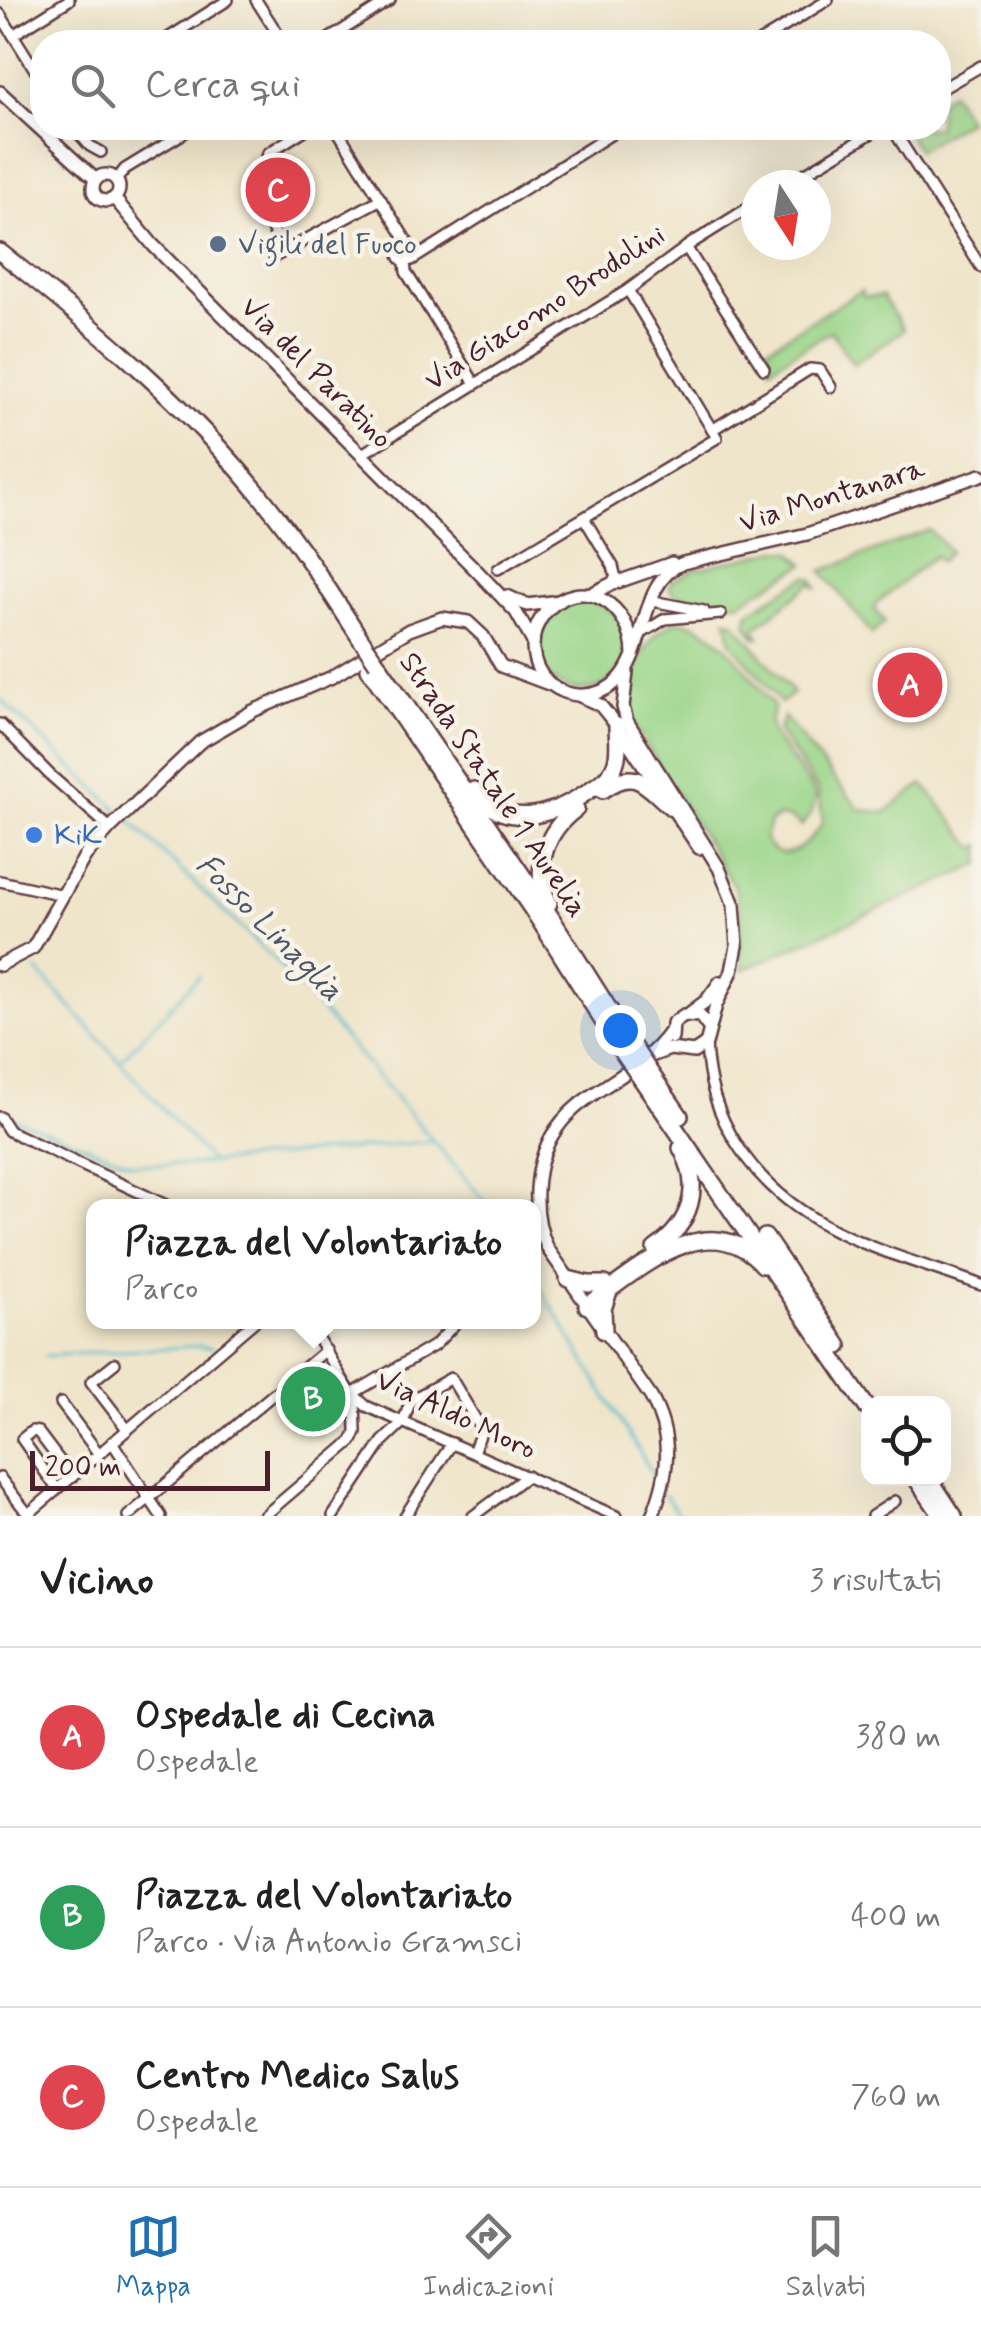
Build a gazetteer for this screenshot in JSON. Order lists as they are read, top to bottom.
{
  "streets": {
    "highway": ["Strada Statale 1 Aurelia"],
    "main road": ["Via del Paratino", "Via Montanara"],
    "street": ["Via Giacomo Brodolini", "Via Aldo Moro"]
  },
  "crossings": [
    ["Via Giacomo Brodolini", "Via del Paratino"]
  ],
  "water": ["Fosso Linaglia"],
  "places": ["Vigili del Fuoco", "KiK"],
  "scale_bar": "200 m",
  "north": "bottom",
  "page": {
    "search": "Cerca qui",
    "pins": ["C", "A", "B"],
    "popup": ["Piazza del Volontariato", "Parco"],
    "scale": "200 m",
    "heading": ["Vicino", "3 risultati"],
    "list": [
      {
        "mark": "A",
        "name": "Ospedale di Cecina",
        "note": "Ospedale",
        "value": "380 m"
      },
      {
        "mark": "B",
        "name": "Piazza del Volontariato",
        "note": "Parco · Via Antonio Gramsci",
        "value": "400 m"
      },
      {
        "mark": "C",
        "name": "Centro Medico Salus",
        "note": "Ospedale",
        "value": "760 m"
      }
    ],
    "nav": ["Mappa", "Indicazioni", "Salvati"]
  }
}
